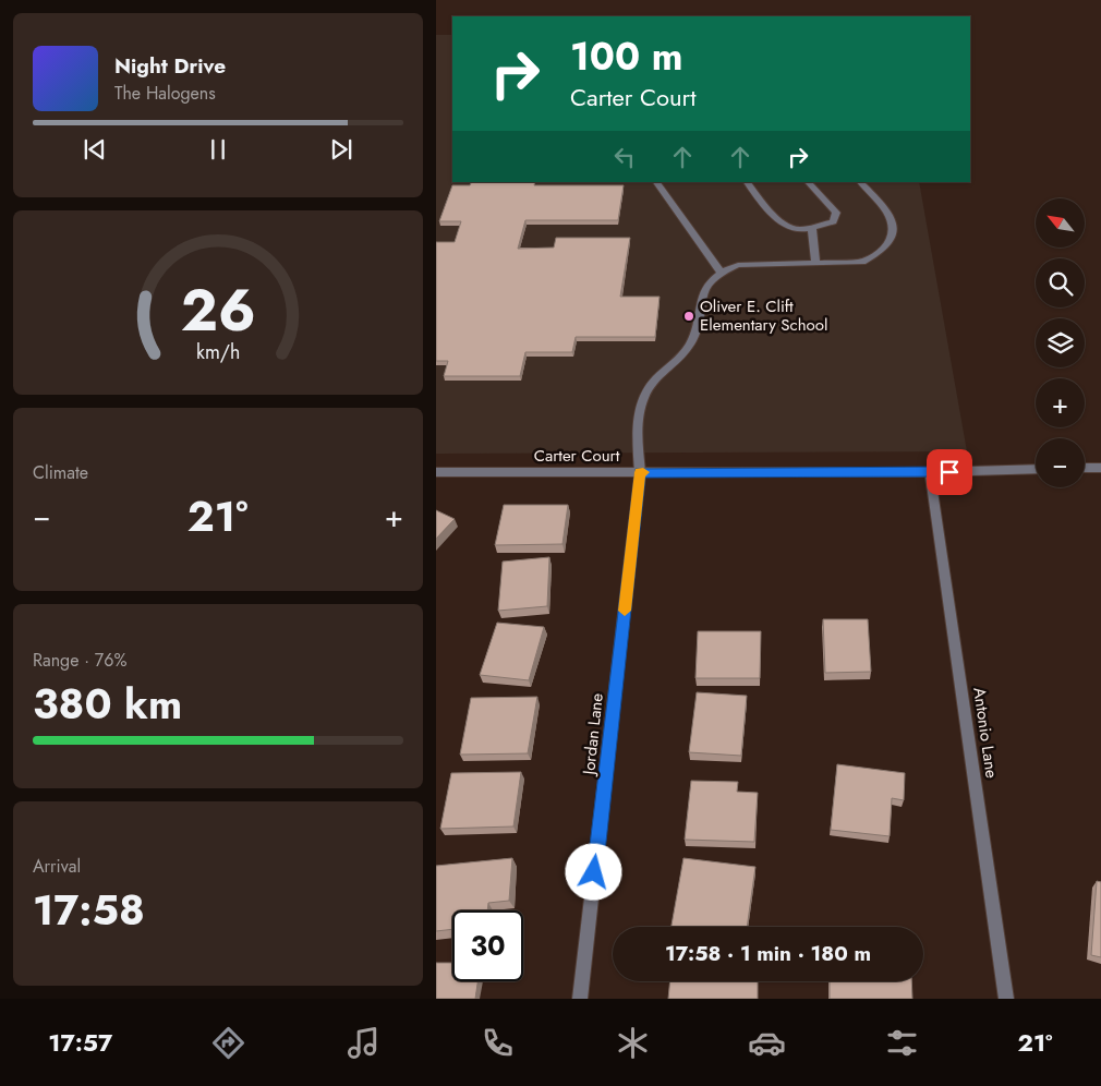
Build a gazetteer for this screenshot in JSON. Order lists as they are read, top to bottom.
{
  "streets": {
    "street": ["Carter Court", "Antonio Lane", "Jordan Lane"]
  },
  "crossings": [
    ["Carter Court", "Antonio Lane"],
    ["Carter Court", "Jordan Lane"]
  ],
  "places": ["Oliver E. Clift Elementary School"],
  "north": "top left",
  "page": {
    "turn": ["100 m", "Carter Court"],
    "song": ["Night Drive", "The Halogens"],
    "map_buttons": ["+", "−"],
    "tile": [
      "Climate",
      ["Range · 76%", "380 km"],
      ["Arrival", "17:58"]
    ],
    "heat": ["−", "21°", "+"],
    "limit": "30",
    "trip": "17:58 · 1 min · 180 m",
    "tabs": ["17:57", "21°"],
    "gauge": ["26", "km/h"]
  }
}
